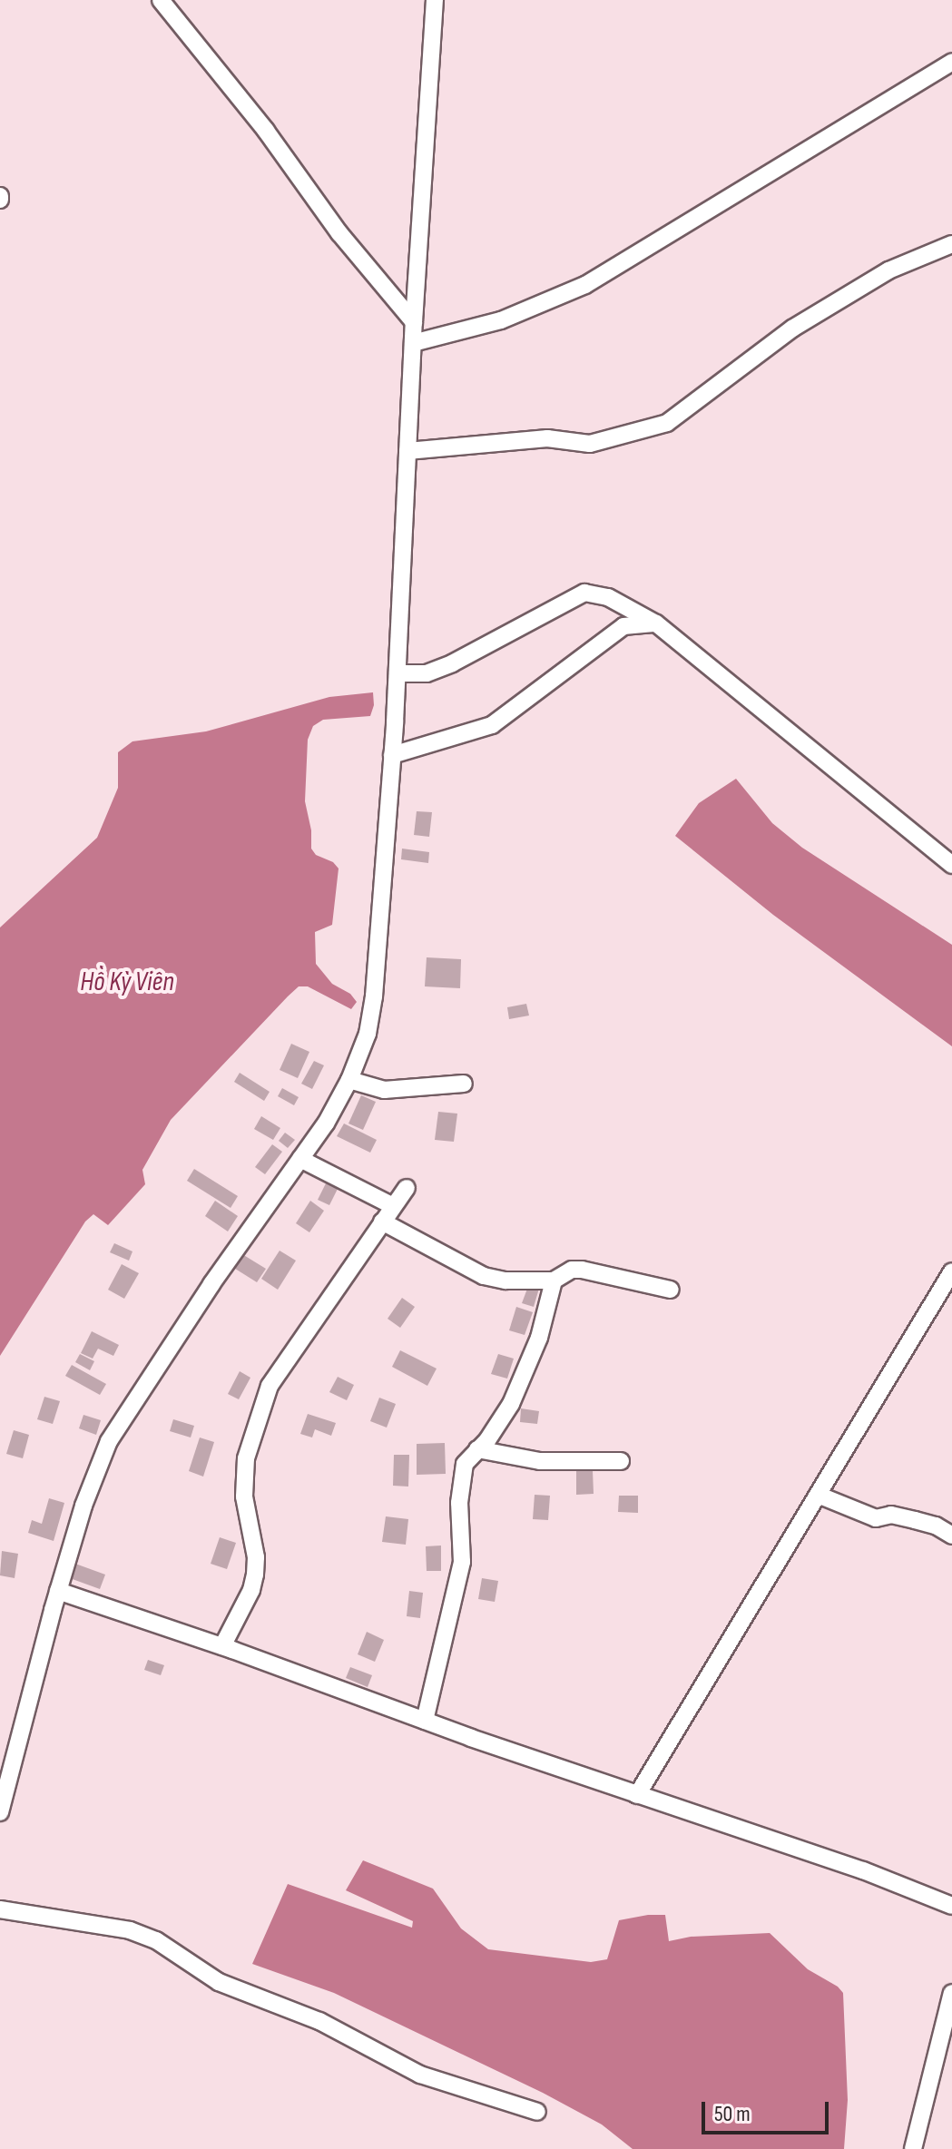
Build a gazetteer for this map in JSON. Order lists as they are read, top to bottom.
{
  "water": ["Hồ Kỳ Viên"],
  "scale_bar": "50 m"
}
